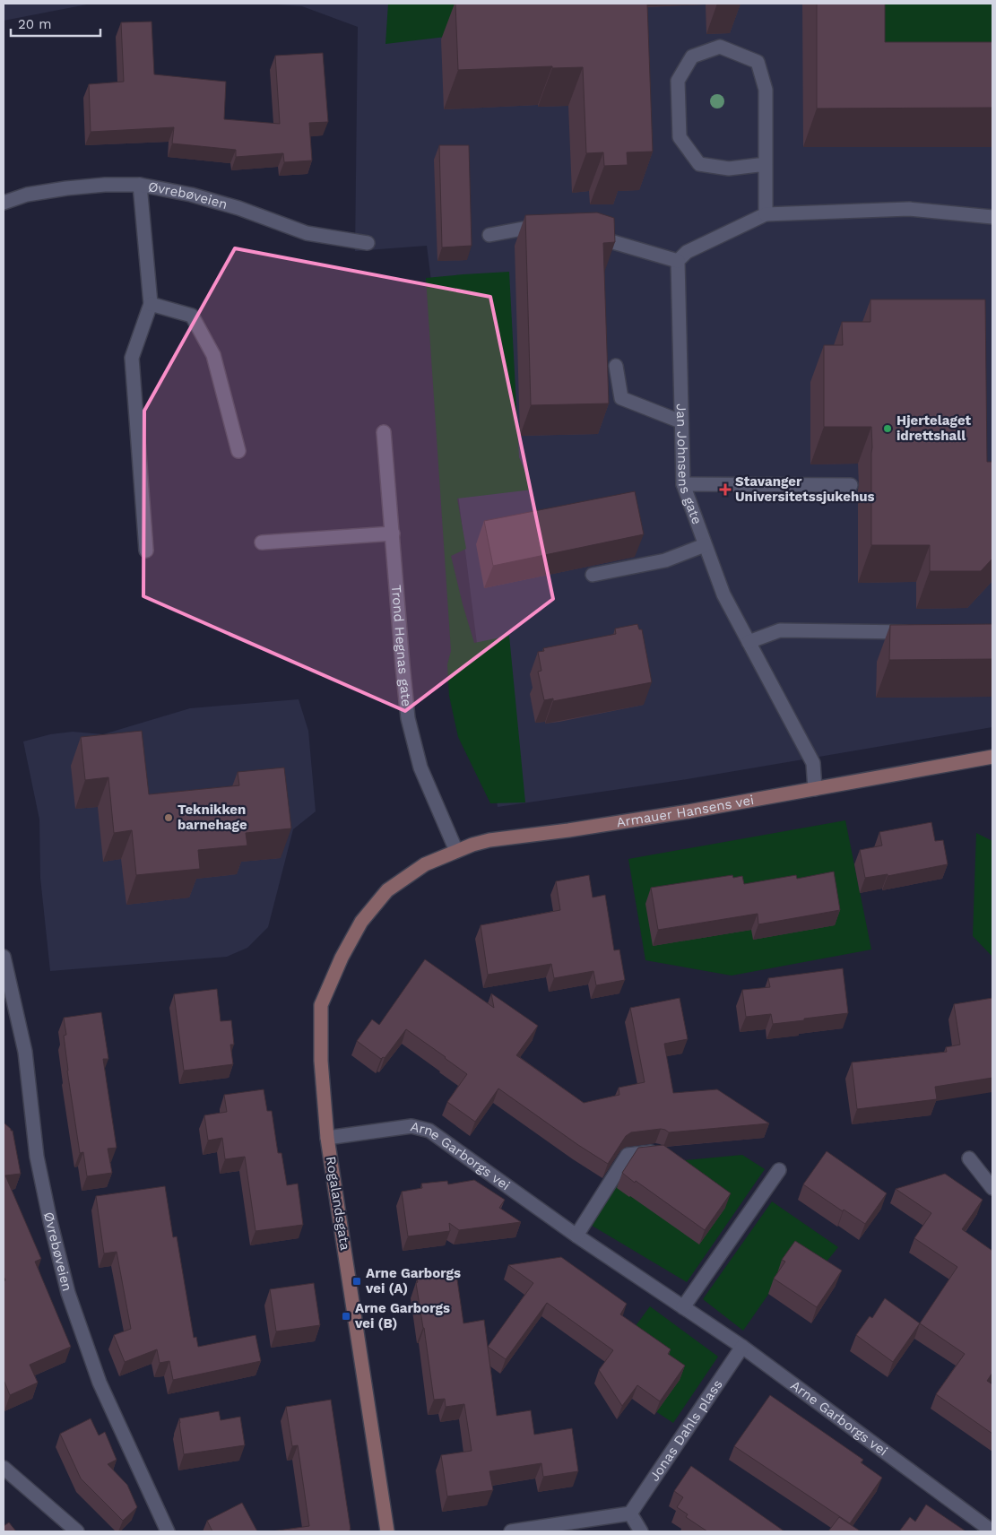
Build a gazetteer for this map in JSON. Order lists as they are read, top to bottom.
{
  "streets": {
    "street": [
      "Øvrebøveien",
      "Jan Johnsens gate",
      "Trond Hegnas gate",
      "Armauer Hansens vei",
      "Arne Garborgs vei",
      "Rogalandsgata",
      "Jonas Dahls plass"
    ]
  },
  "crossings": [
    ["Jan Johnsens gate", "Armauer Hansens vei"],
    ["Trond Hegnas gate", "Armauer Hansens vei"],
    ["Armauer Hansens vei", "Rogalandsgata"],
    ["Arne Garborgs vei", "Rogalandsgata"],
    ["Arne Garborgs vei", "Jonas Dahls plass"]
  ],
  "places": {
    "other": ["Hjertelaget idrettshall", "Teknikken barnehage"],
    "health": ["Stavanger Universitetssjukehus"],
    "transit": ["Arne Garborgs vei (A)", "Arne Garborgs vei (B)"]
  },
  "scale_bar": "20 m"
}
